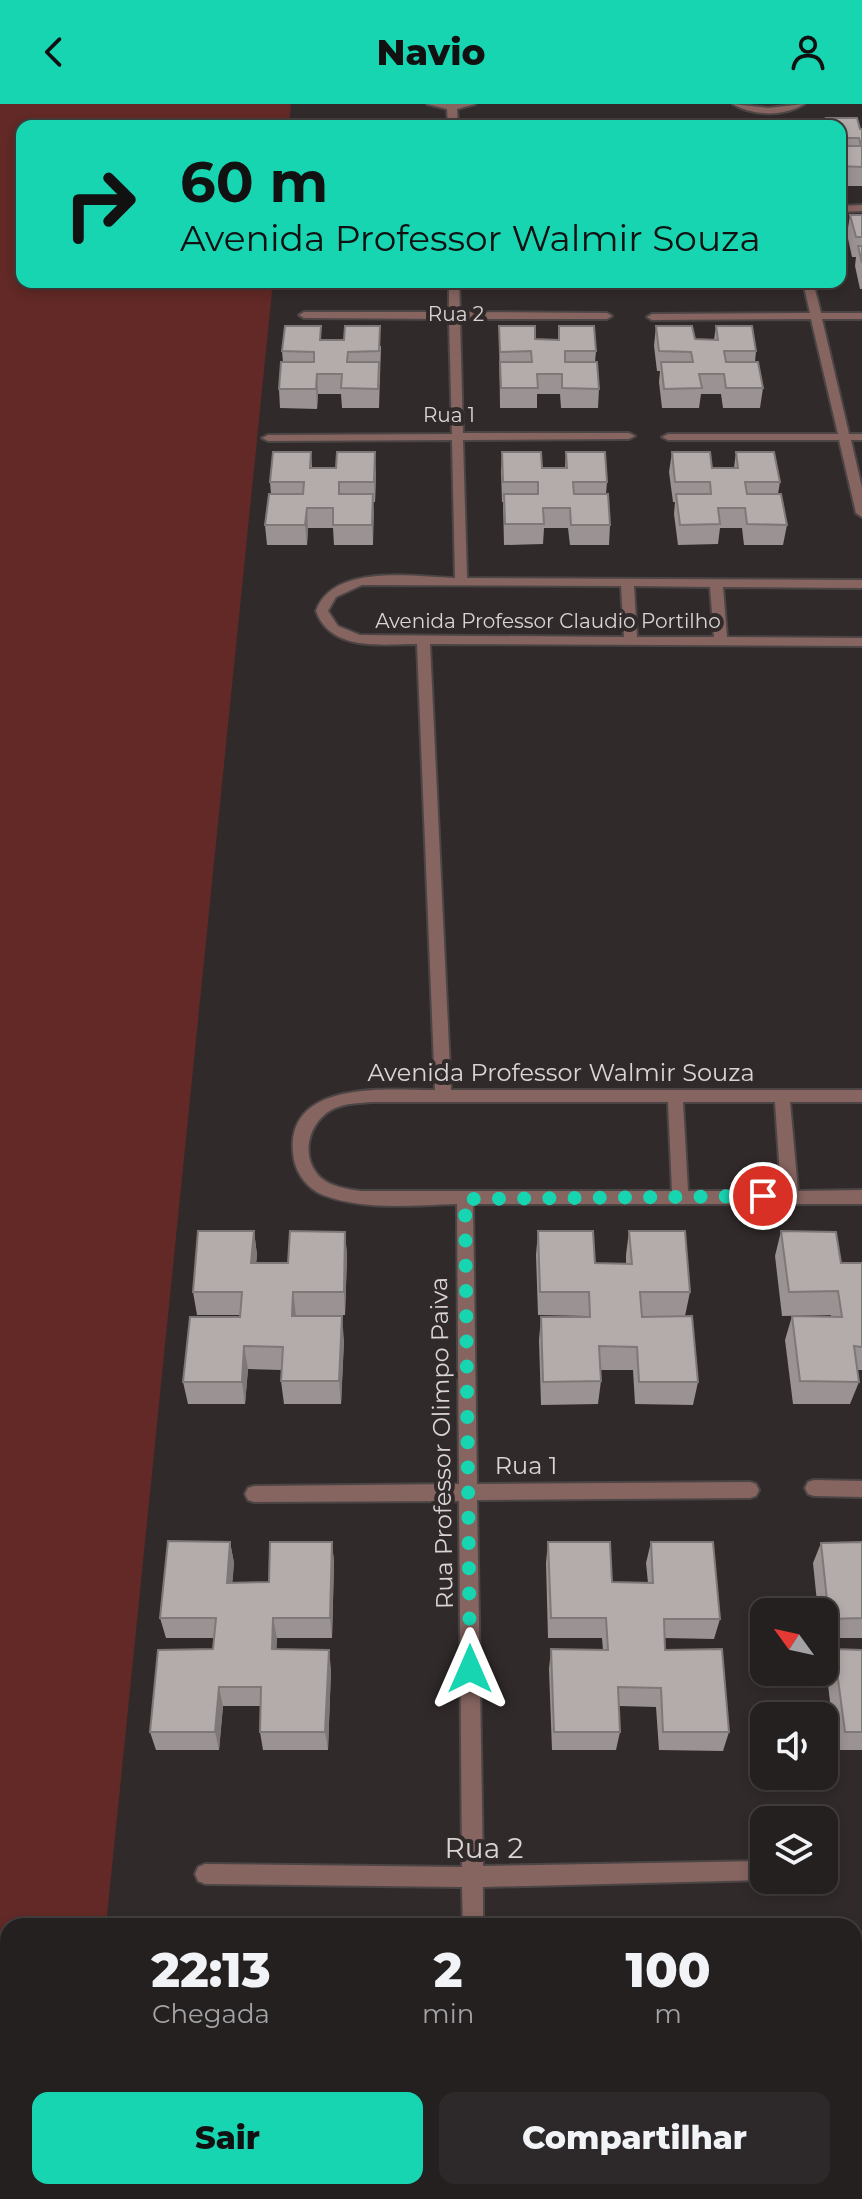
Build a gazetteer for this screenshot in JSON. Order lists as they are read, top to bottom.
{
  "streets": {
    "street": [
      "Rua 2",
      "Rua 1",
      "Avenida Professor Claudio Portilho",
      "Avenida Professor Walmir Souza",
      "Rua Professor Olimpo Paiva"
    ]
  },
  "crossings": [
    ["Rua 2", "Rua Professor Olimpo Paiva"],
    ["Rua 1", "Rua Professor Olimpo Paiva"],
    ["Avenida Professor Walmir Souza", "Rua Professor Olimpo Paiva"]
  ],
  "north": "top left",
  "page": {
    "header": "Navio",
    "turn": ["60 m", "Avenida Professor Walmir Souza"],
    "eta": [
      "22:13",
      "Chegada",
      "2",
      "min",
      "100",
      "m"
    ],
    "buttons": ["Sair", "Compartilhar"]
  }
}
